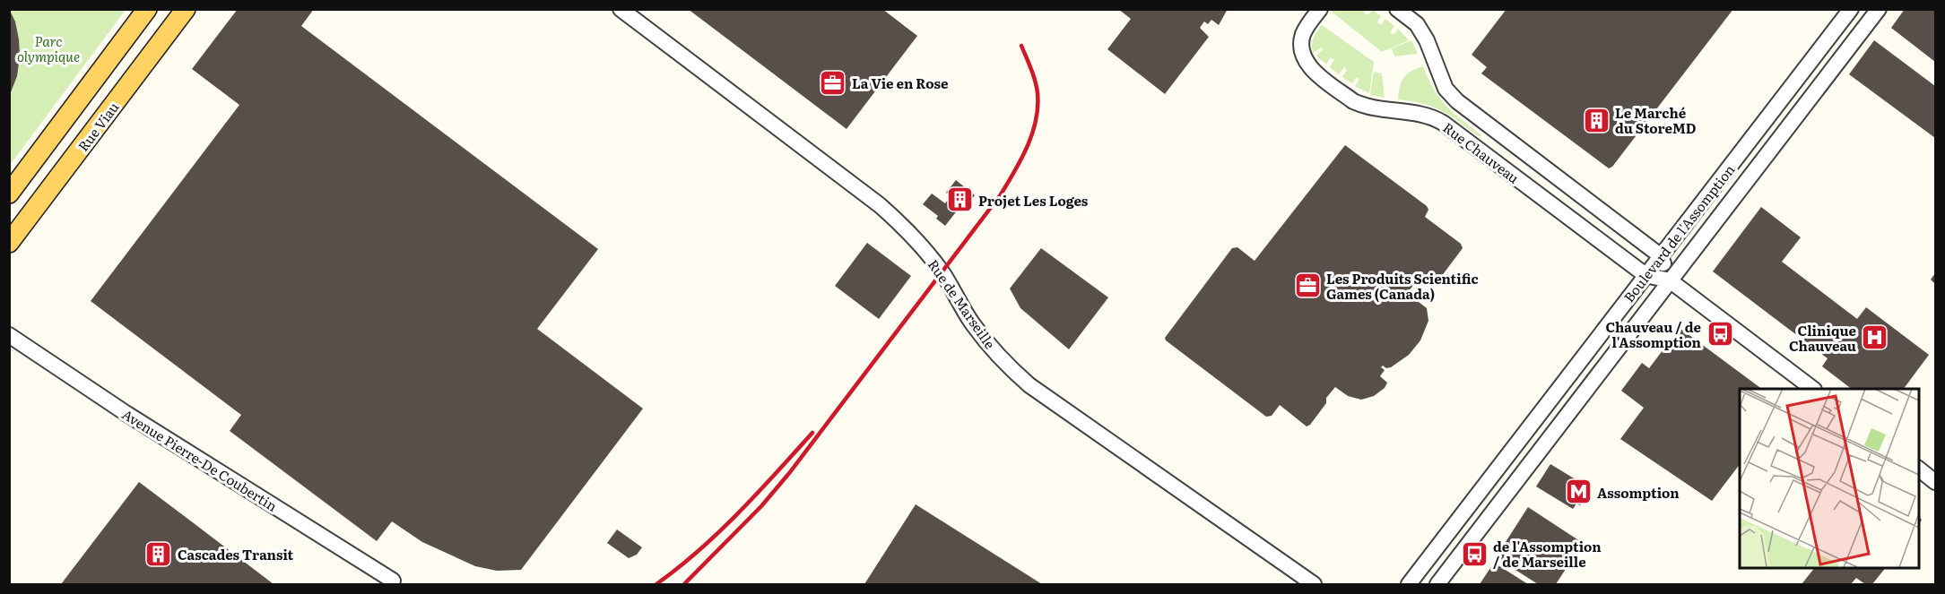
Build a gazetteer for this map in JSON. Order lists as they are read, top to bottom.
{
  "streets": {
    "main road": ["Rue Viau"],
    "street": [
      "Rue Chauveau",
      "Boulevard de l'Assomption",
      "Rue de Marseille",
      "Avenue Pierre-De Coubertin"
    ]
  },
  "crossings": [
    ["Rue Chauveau", "Boulevard de l'Assomption"]
  ],
  "parks": ["Parc olympique"],
  "places": {
    "office": ["La Vie en Rose", "Les Produits Scientific Games (Canada)"],
    "building": ["Le Marché du StoreMD", "Projet Les Loges", "Cascades Transit"],
    "bus stop": ["Chauveau / de l'Assomption", "de l'Assomption / de Marseille"],
    "hospital": ["Clinique Chauveau"],
    "metro station": ["Assomption"]
  }
}
